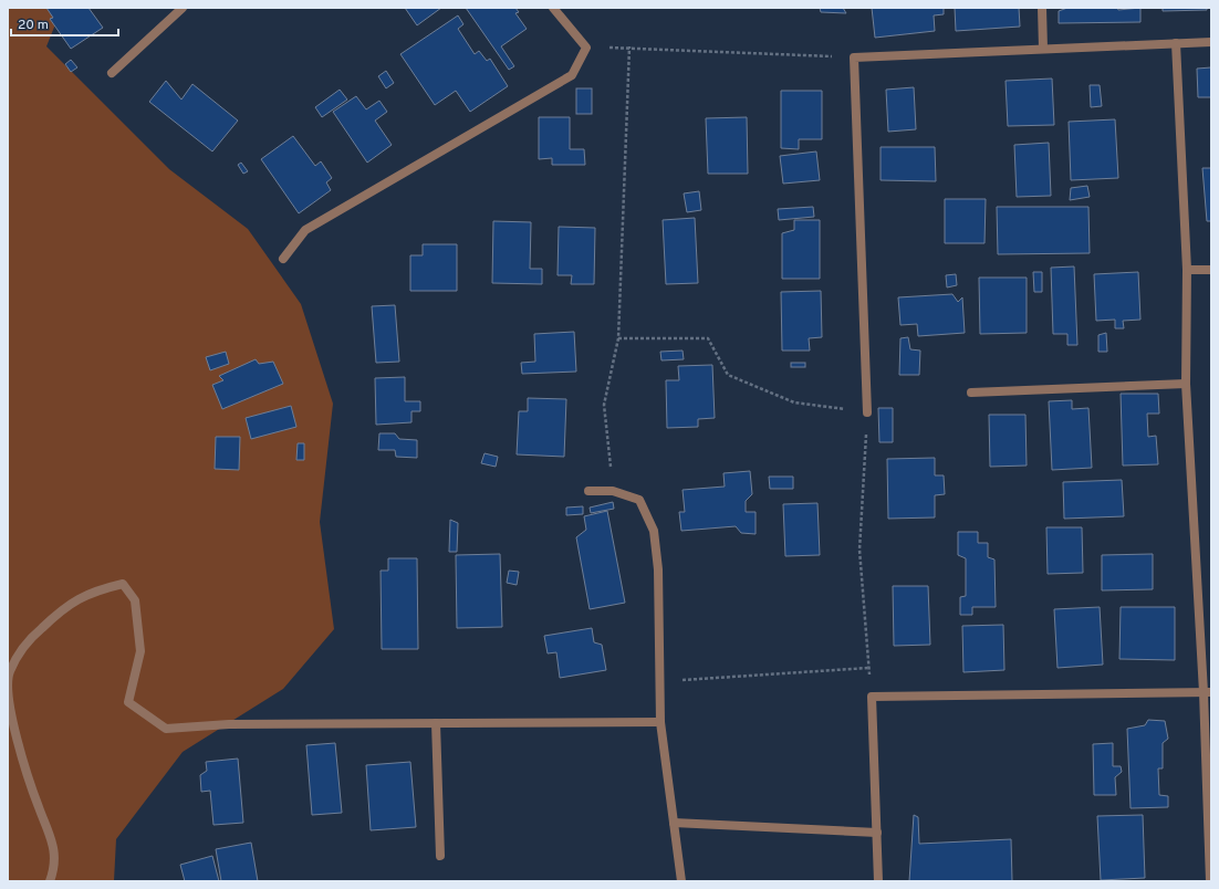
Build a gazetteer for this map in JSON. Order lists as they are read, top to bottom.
{
  "scale_bar": "20 m"
}
